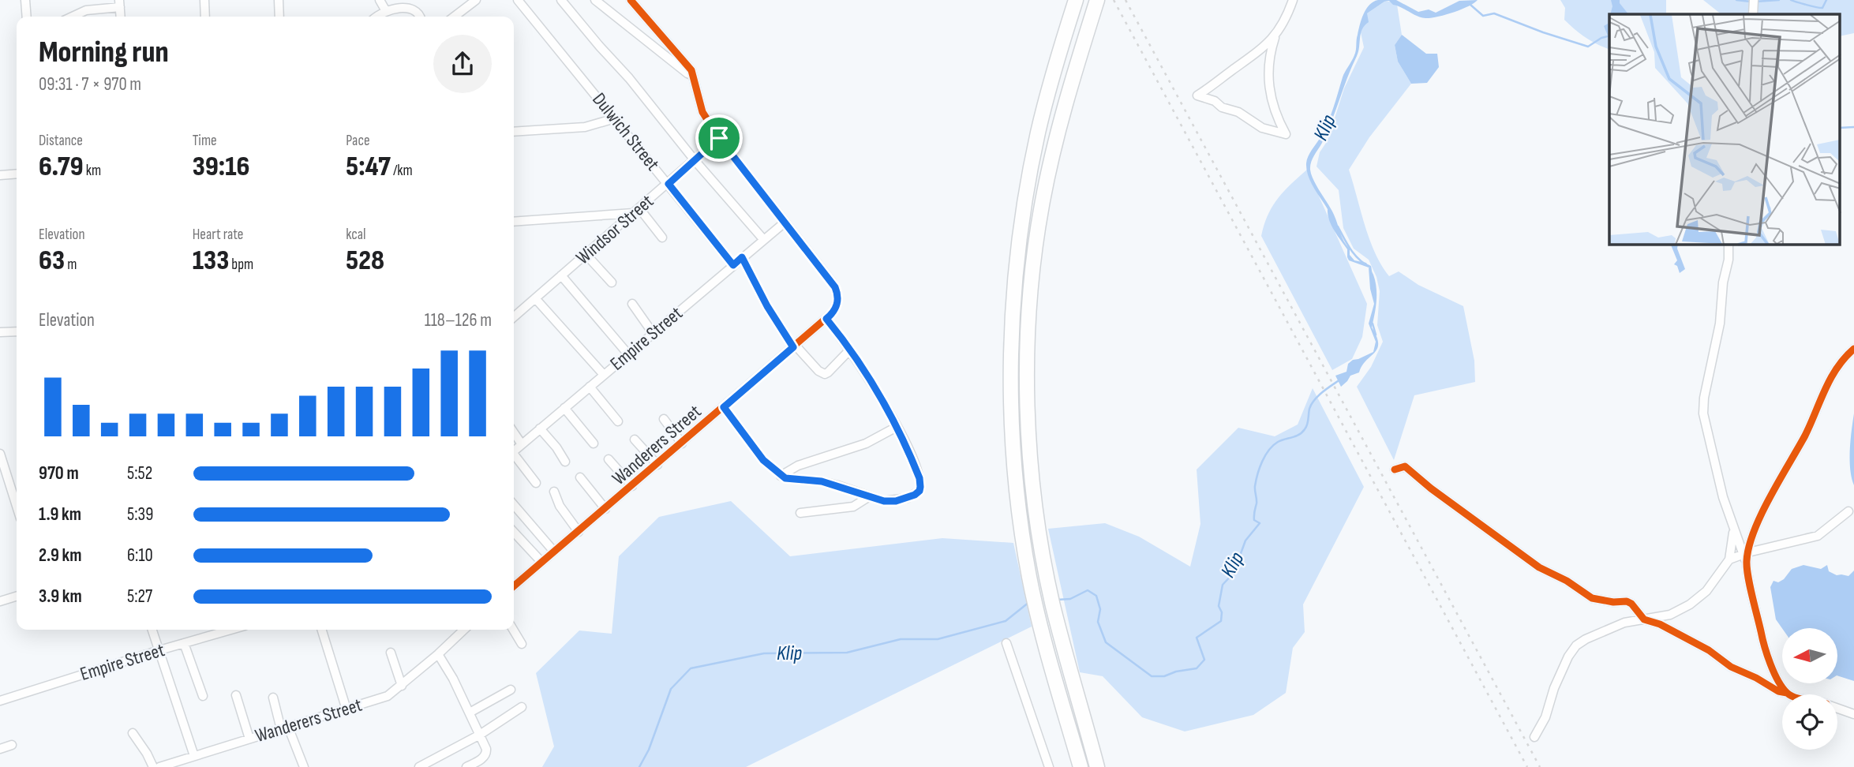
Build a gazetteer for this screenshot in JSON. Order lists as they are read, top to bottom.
{
  "streets": {
    "street": [
      "Dulwich Street",
      "Windsor Street",
      "Empire Street",
      "Wanderers Street"
    ]
  },
  "crossings": [
    ["Dulwich Street", "Windsor Street"],
    ["Dulwich Street", "Empire Street"],
    ["Windsor Street", "Wanderers Street"],
    ["Empire Street", "Wanderers Street"]
  ],
  "water": ["Klip"],
  "north": "left",
  "page": {
    "heading": ["Morning run", "09:31 · 7 × 970 m"],
    "stats": [
      ["Distance", "6.79 km"],
      ["Time", "39:16"],
      ["Pace", "5:47 /km"],
      ["Elevation", "63 m"],
      ["Heart rate", "133 bpm"],
      ["kcal", "528"]
    ],
    "chart": ["Elevation", "118–126 m"],
    "list": [
      {
        "name": "970 m",
        "note": "5:52"
      },
      {
        "name": "1.9 km",
        "note": "5:39"
      },
      {
        "name": "2.9 km",
        "note": "6:10"
      },
      {
        "name": "3.9 km",
        "note": "5:27"
      }
    ]
  }
}
